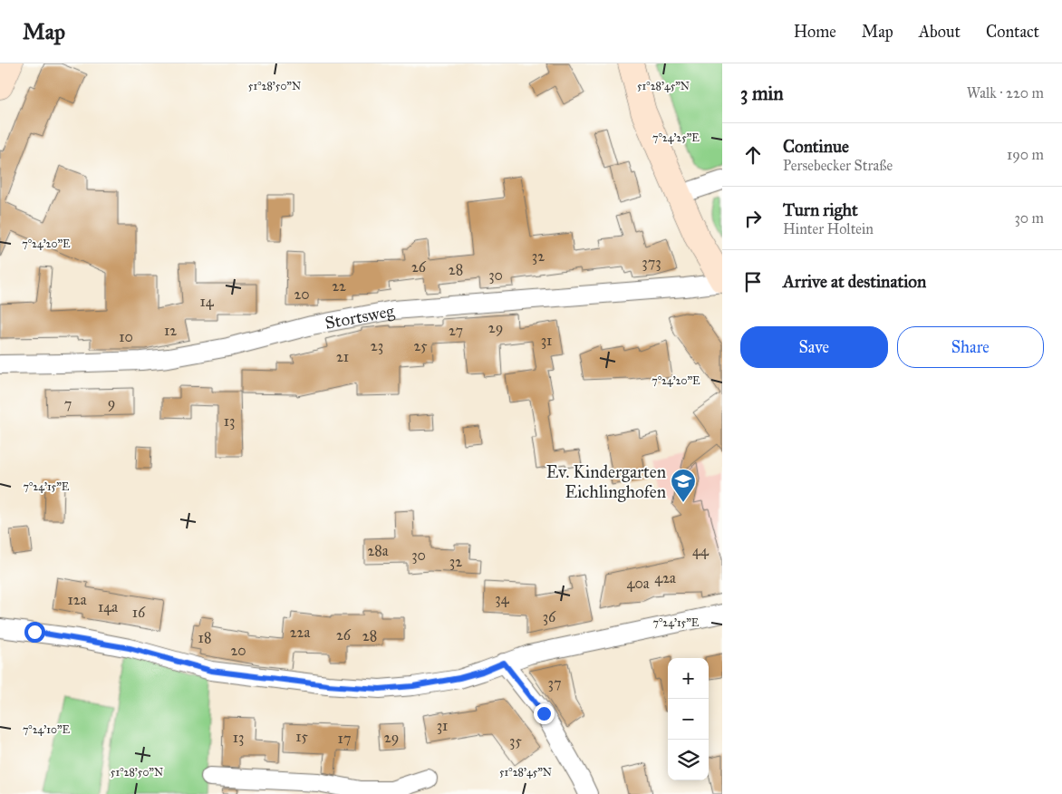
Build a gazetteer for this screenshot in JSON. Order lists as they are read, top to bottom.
{
  "streets": {
    "street": ["Stortsweg"]
  },
  "places": {
    "school or university": ["Ev. Kindergarten Eichlinghofen"]
  },
  "house_numbers": [
    "32",
    "373",
    "26",
    "28",
    "30",
    "22",
    "20",
    "14",
    "29",
    "12",
    "27",
    "10",
    "31",
    "23",
    "25",
    "21",
    "9",
    "7",
    "13",
    "28a",
    "44",
    "30",
    "32",
    "42a",
    "40a",
    "34",
    "12a",
    "14a",
    "16",
    "36",
    "22a",
    "26",
    "28",
    "18",
    "20",
    "37",
    "31",
    "15",
    "13",
    "29",
    "17",
    "35"
  ],
  "page": {
    "header": "Map",
    "nav": [
      "Home",
      "Map",
      "About",
      "Contact"
    ],
    "heading": ["3 min", "Walk · 220 m"],
    "list": [
      ["Continue", "Persebecker Straße", "190 m"],
      ["Turn right", "Hinter Holtein", "30 m"],
      "Arrive at destination"
    ],
    "buttons": ["Save", "Share"],
    "map_buttons": ["+", "−"]
  },
  "coordinates": [
    "51°28'50\"N",
    "51°28'45\"N",
    "7°24'25\"E",
    "7°24'20\"E",
    "7°24'15\"E",
    "7°24'10\"E"
  ]
}
